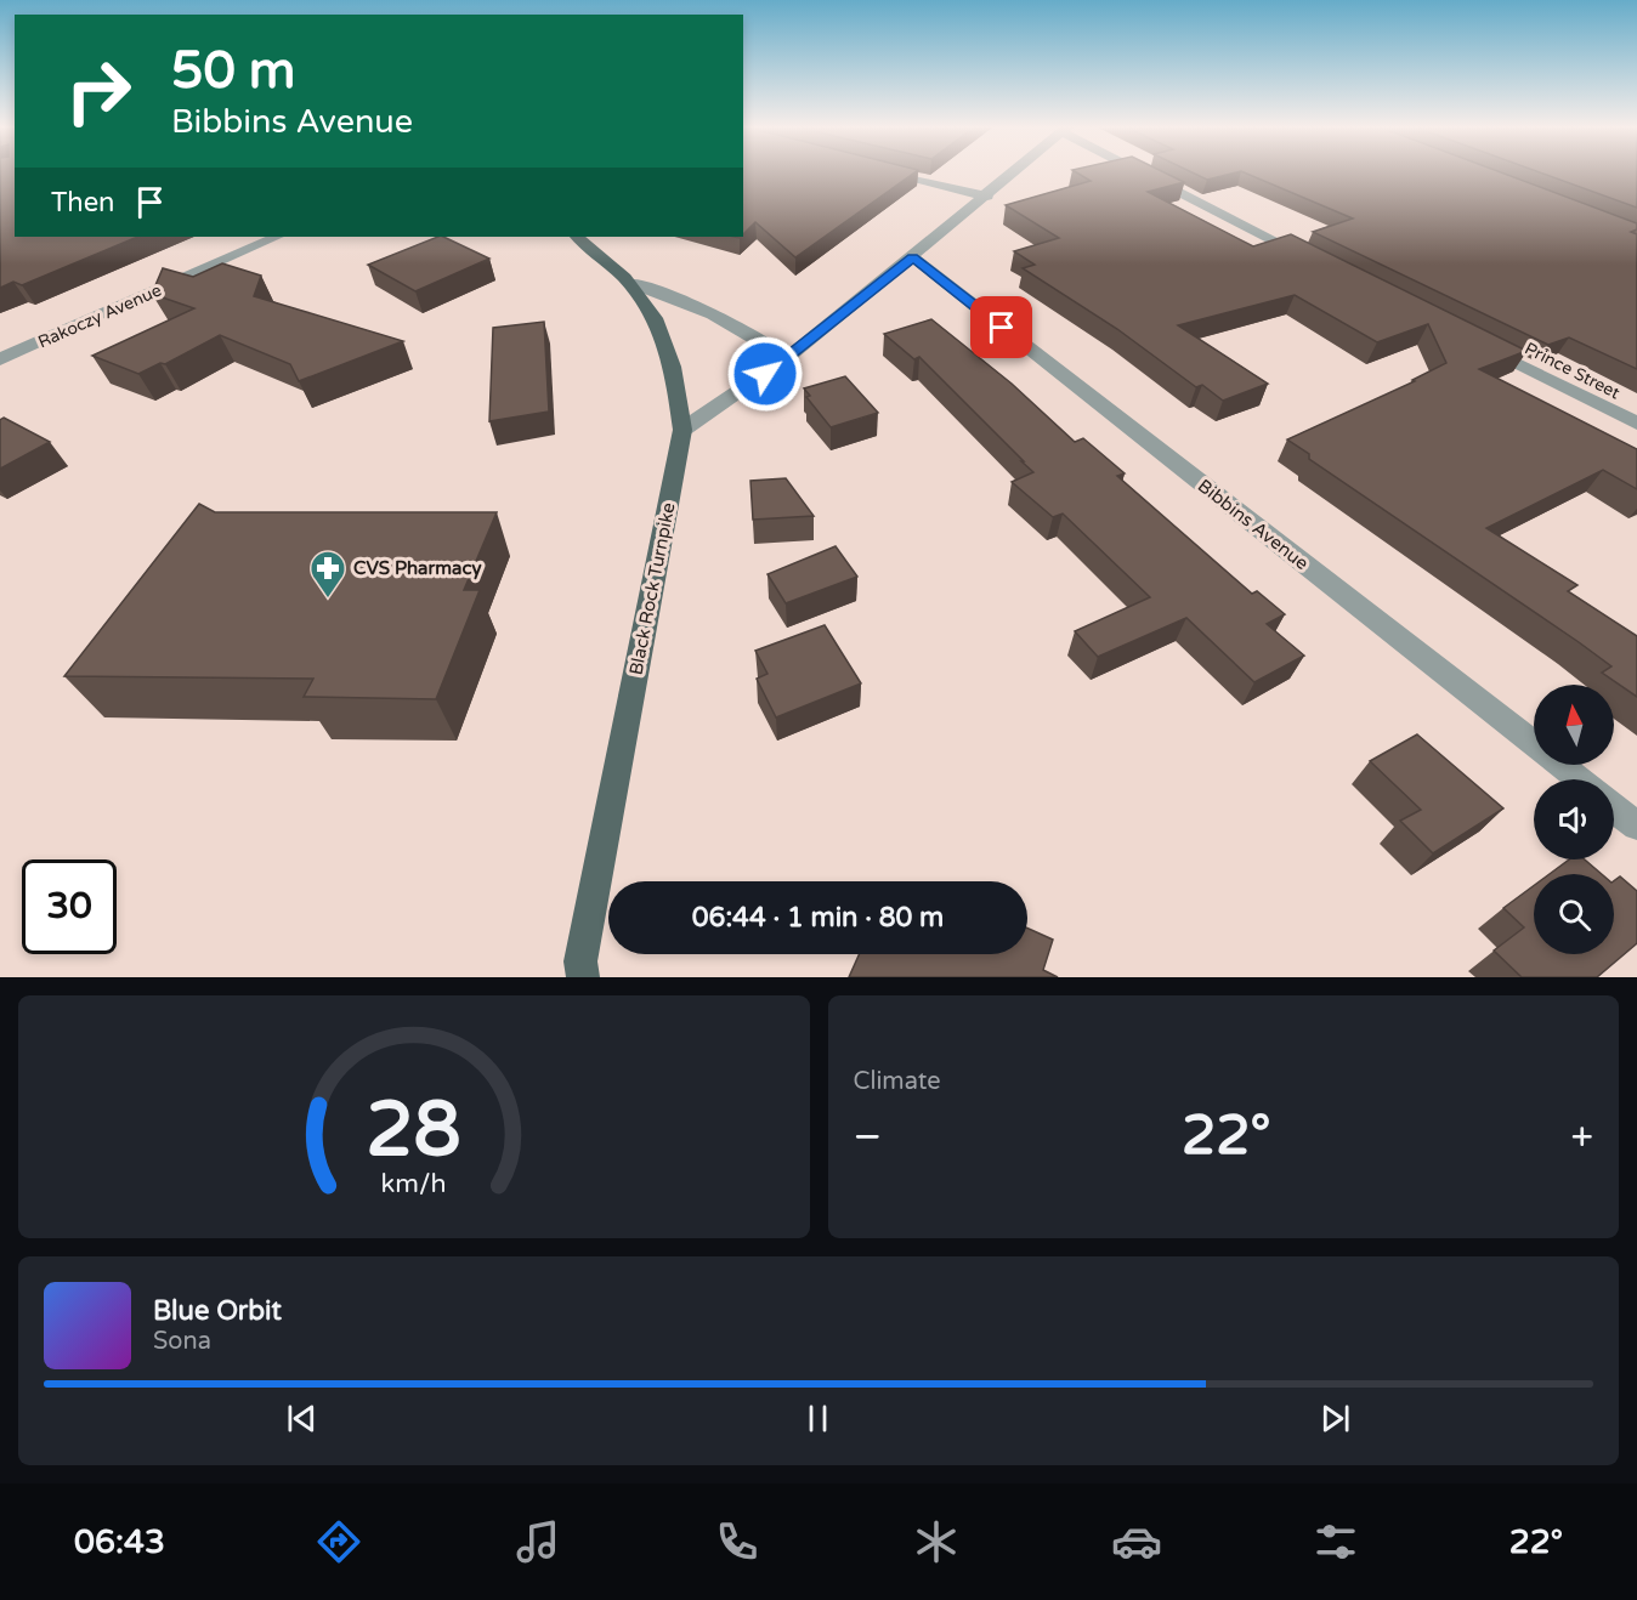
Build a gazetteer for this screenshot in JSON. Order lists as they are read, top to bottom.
{
  "streets": {
    "main road": ["Black Rock Turnpike"],
    "street": ["Rakoczy Avenue", "Prince Street", "Bibbins Avenue"]
  },
  "places": {
    "pharmacy": ["CVS Pharmacy"]
  },
  "north": "top",
  "page": {
    "turn": ["50 m", "Bibbins Avenue"],
    "then": "Then",
    "limit": "30",
    "trip": "06:44 · 1 min · 80 m",
    "tile": "Climate",
    "heat": ["−", "22°", "+"],
    "song": ["Blue Orbit", "Sona"],
    "tabs": ["06:43", "22°"],
    "gauge": ["28", "km/h"]
  }
}
